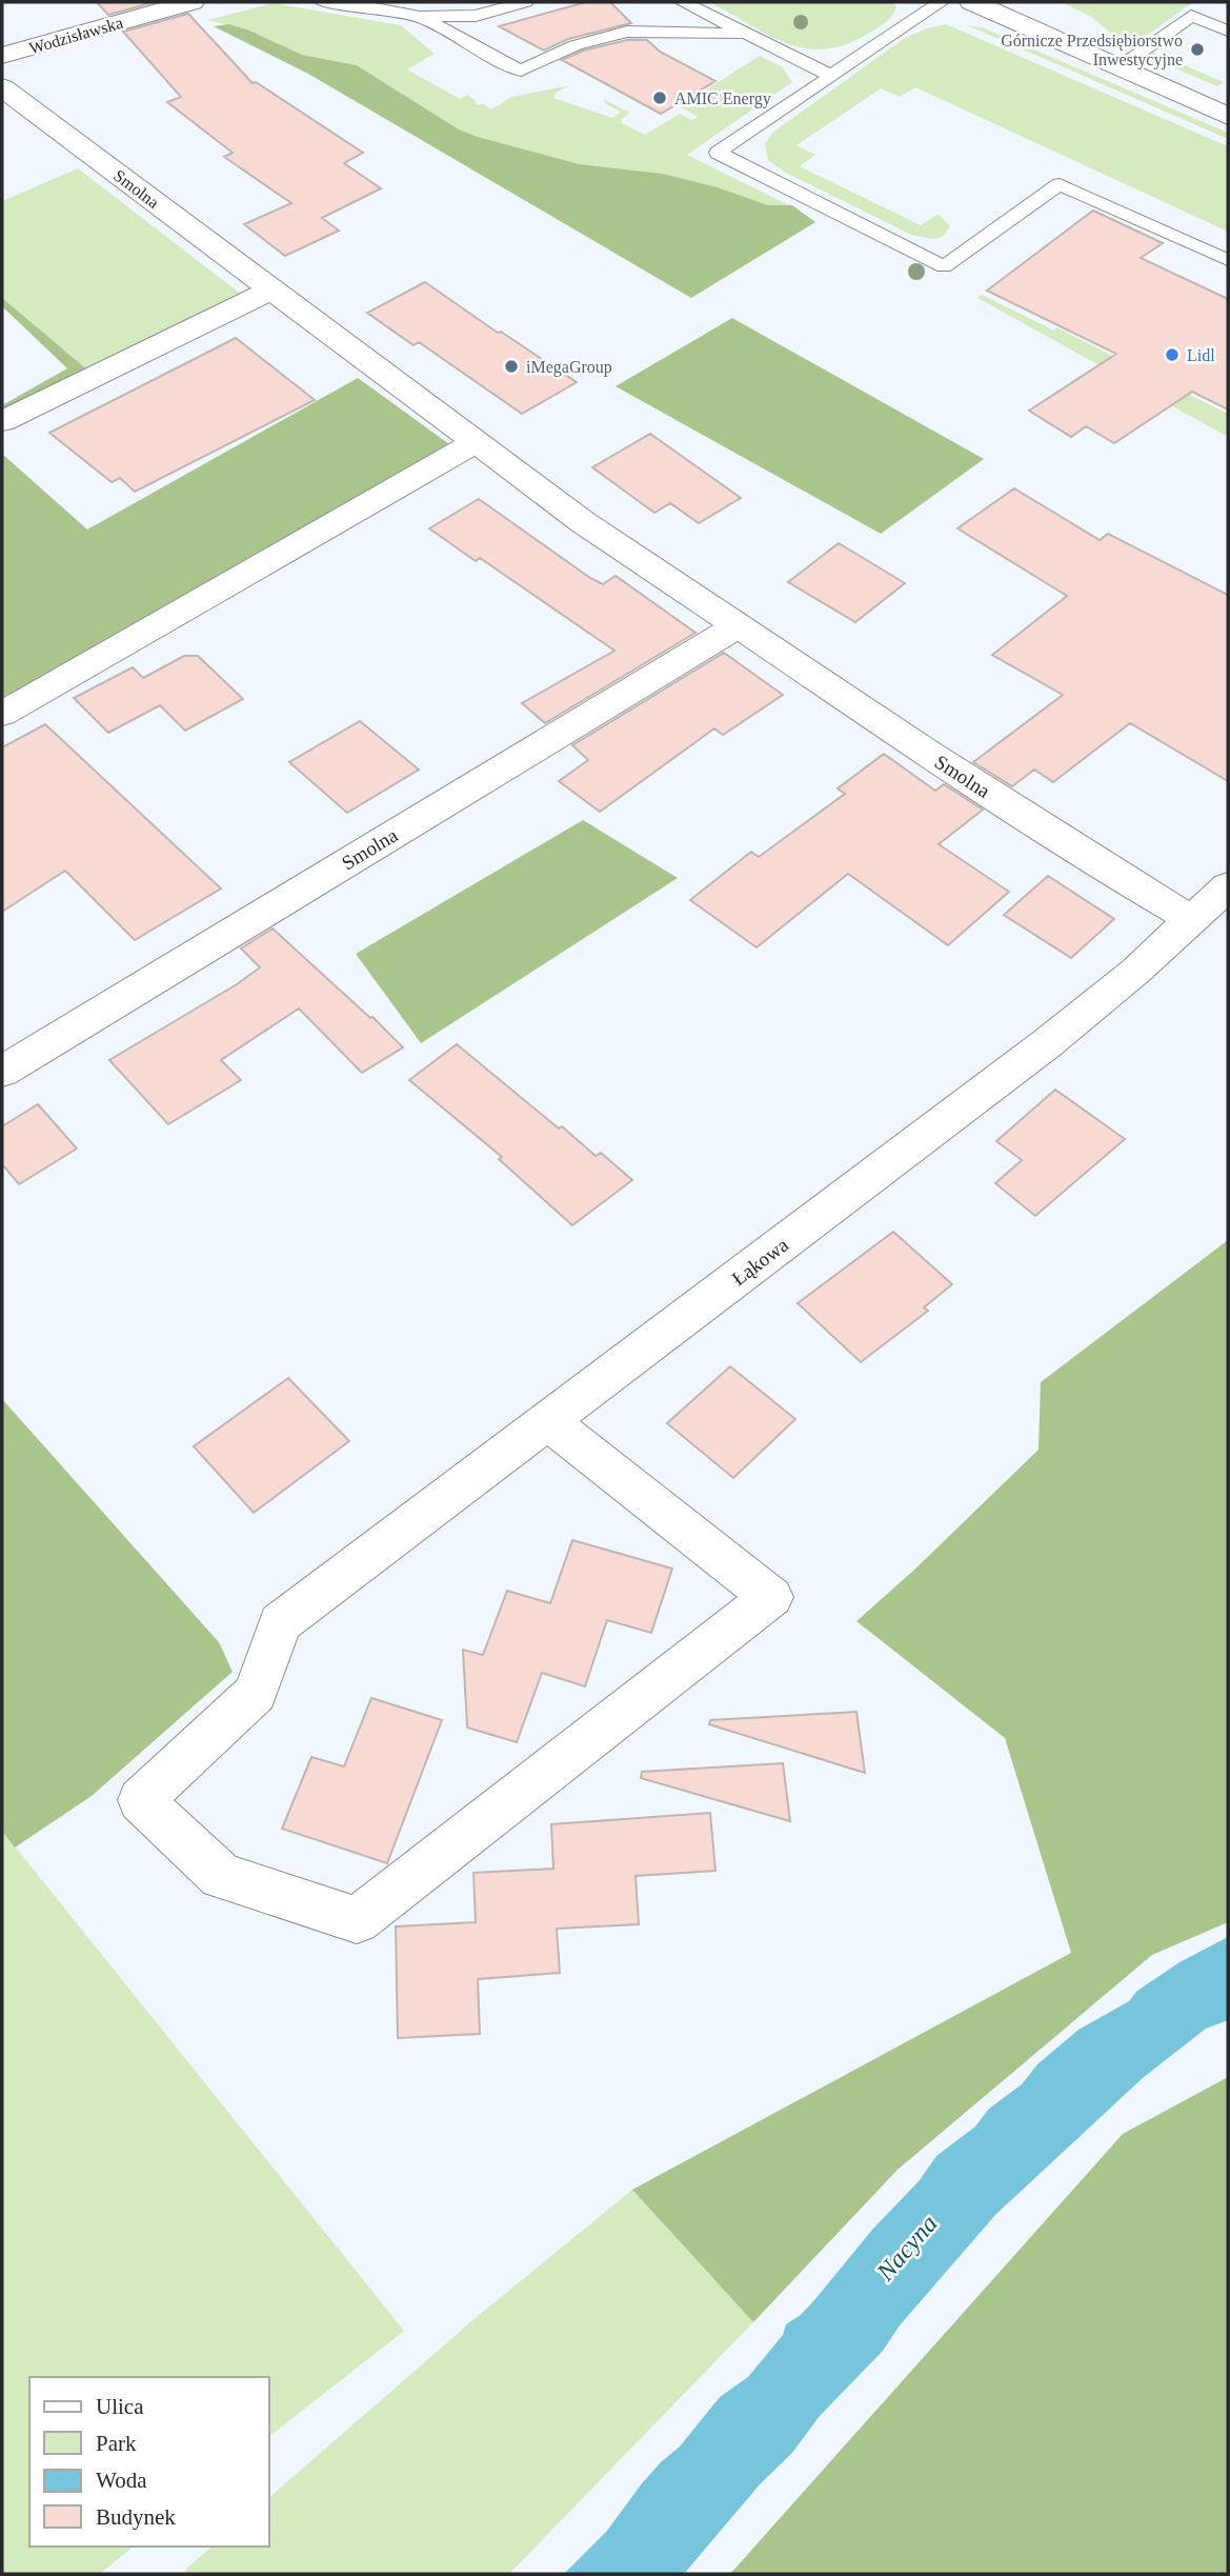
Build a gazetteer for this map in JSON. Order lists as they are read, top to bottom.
{
  "streets": {
    "street": ["Wodzisławska", "Smolna", "Łąkowa"]
  },
  "crossings": [
    ["Smolna", "Łąkowa"]
  ],
  "water": ["Nacyna"],
  "places": [
    "Górnicze Przedsiębiorstwo Inwestycyjne",
    "AMIC Energy",
    "Lidl",
    "iMegaGroup"
  ],
  "legend": [
    "Ulica",
    "Park",
    "Woda",
    "Budynek"
  ]
}
